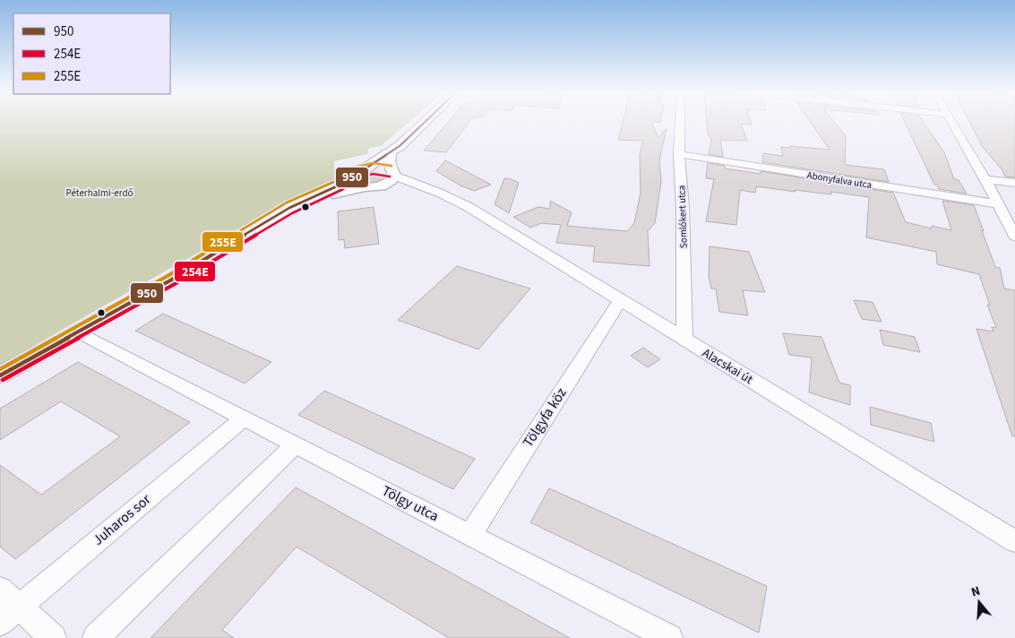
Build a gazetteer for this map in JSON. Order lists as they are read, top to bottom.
{
  "streets": {
    "street": [
      "Abonyfalva utca",
      "Somlókert utca",
      "Alacskai út",
      "Tölgyfa köz",
      "Tölgy utca",
      "Juharos sor"
    ]
  },
  "crossings": [
    ["Abonyfalva utca", "Somlókert utca"],
    ["Somlókert utca", "Alacskai út"],
    ["Alacskai út", "Tölgyfa köz"],
    ["Tölgyfa köz", "Tölgy utca"],
    ["Tölgy utca", "Juharos sor"]
  ],
  "parks": ["Péterhalmi-erdő"],
  "lines": ["transit line 950", "transit line 255E", "transit line 254E"],
  "legend": ["950", "254E", "255E"],
  "north": "top"
}
